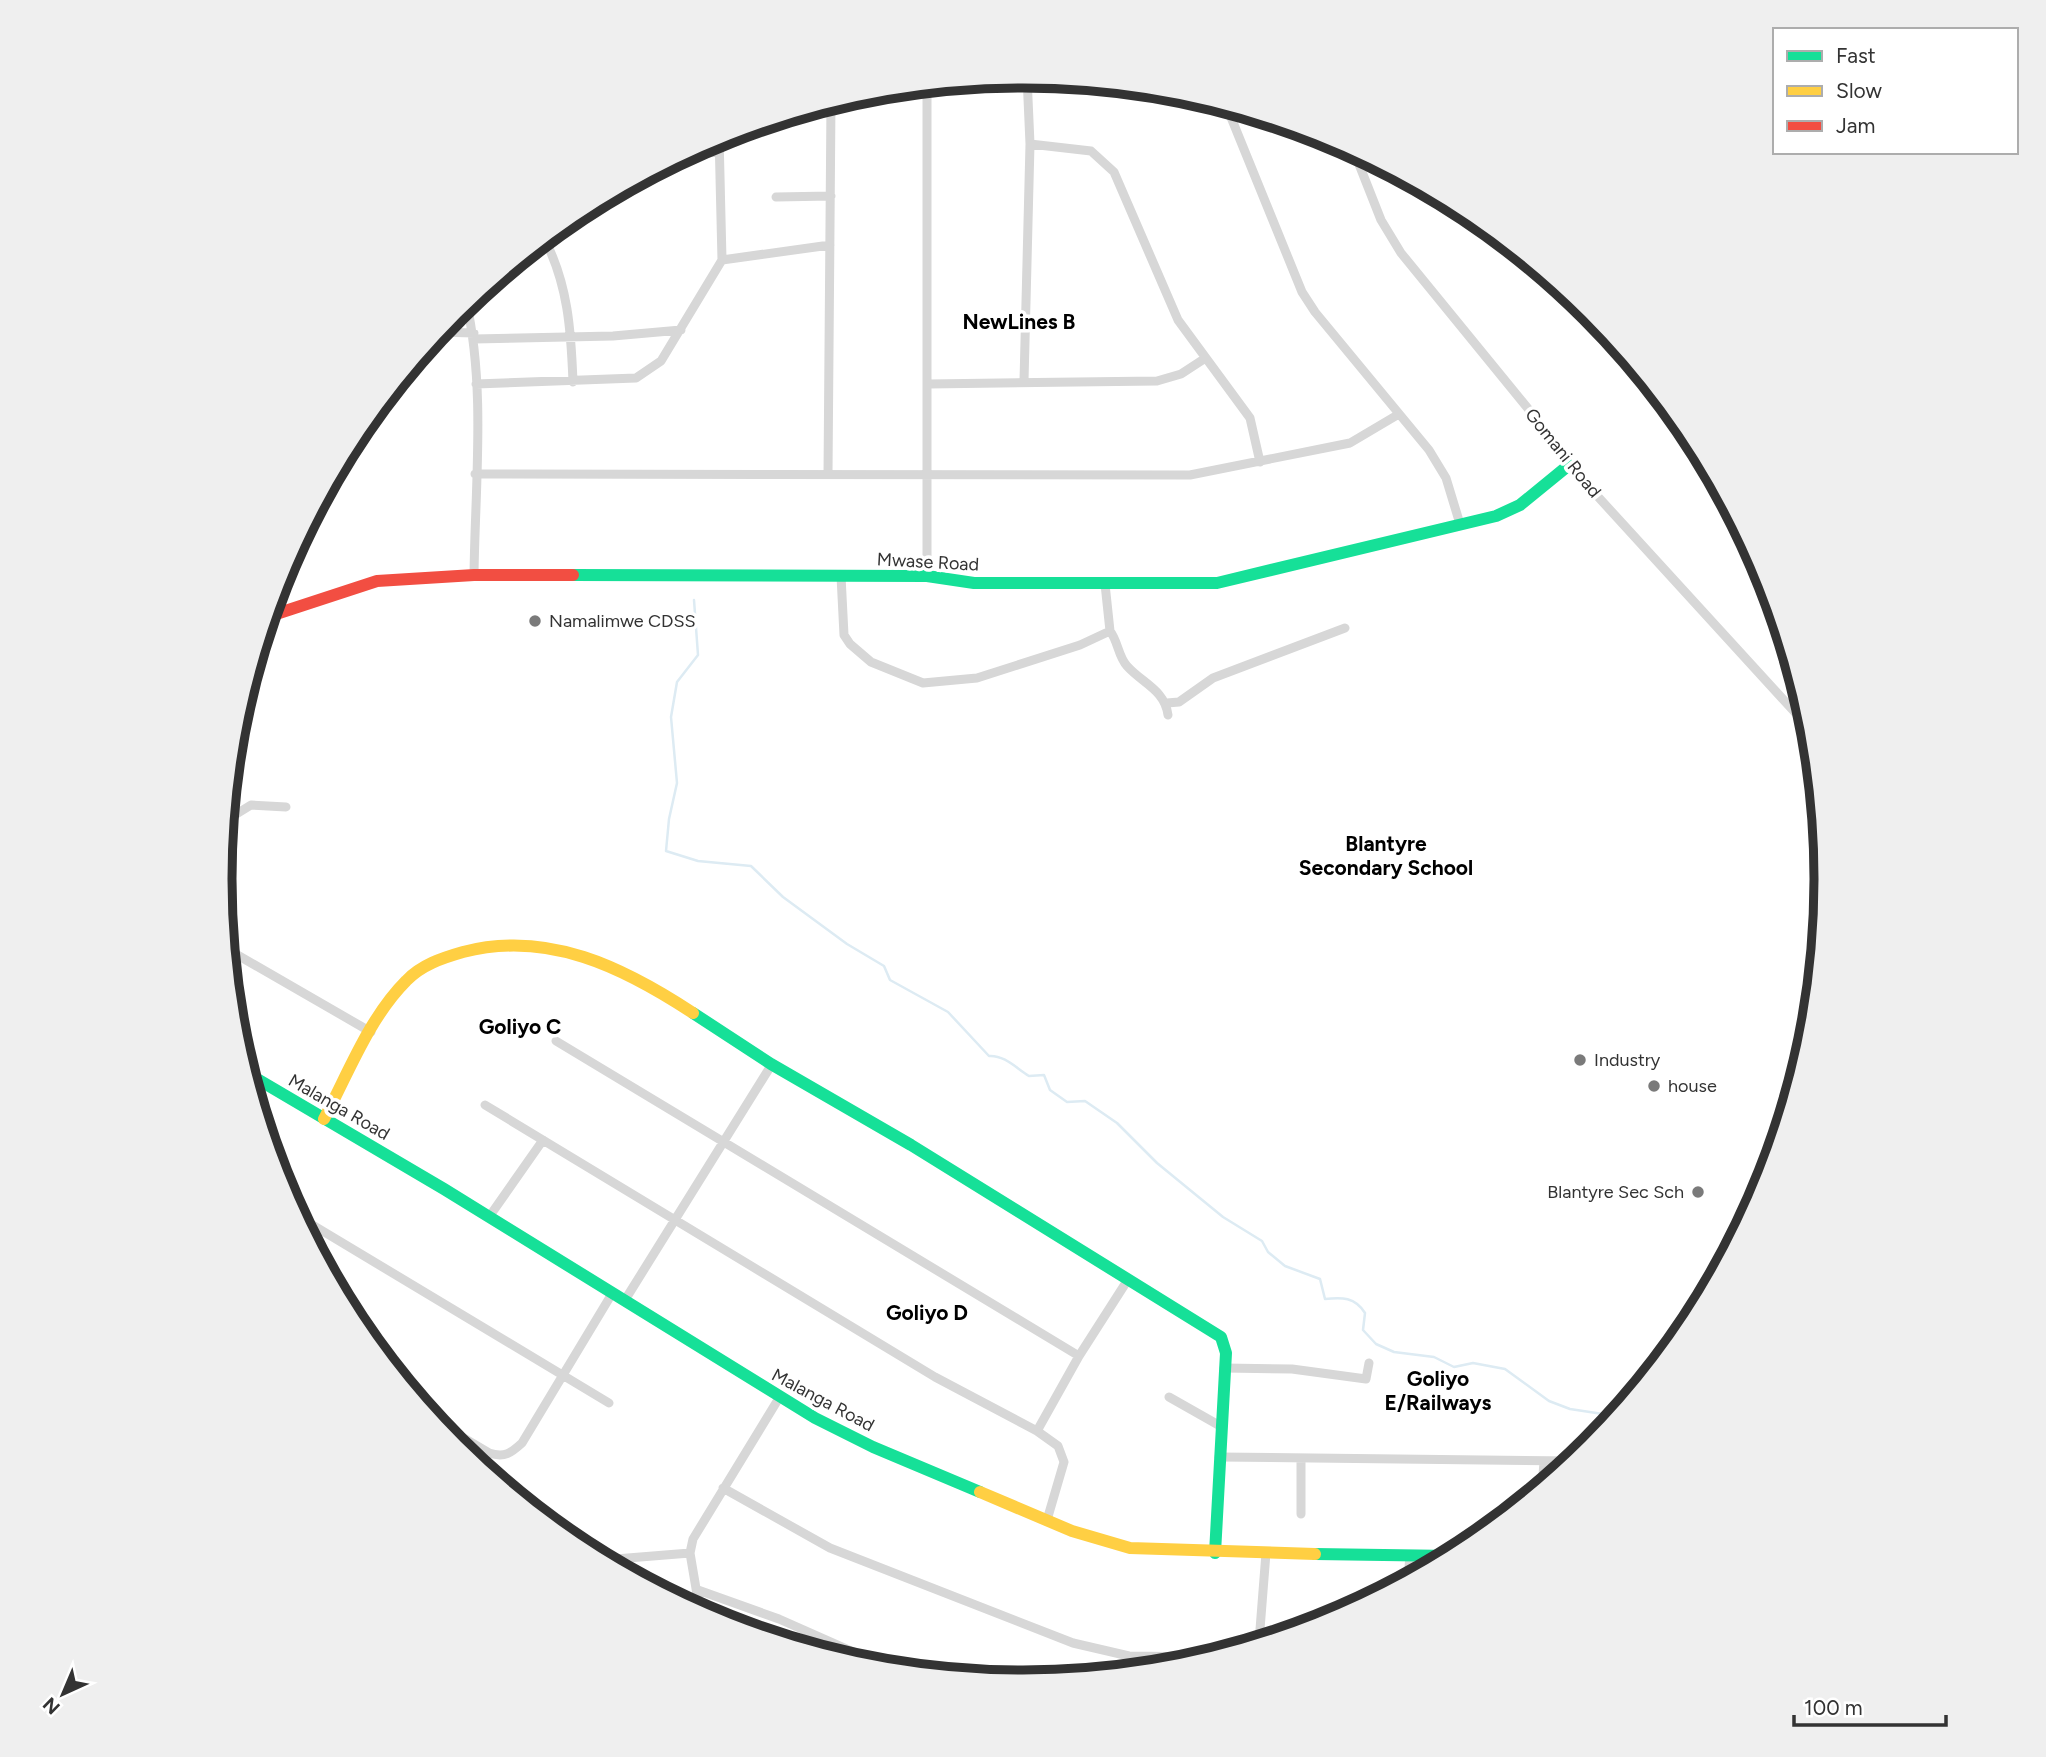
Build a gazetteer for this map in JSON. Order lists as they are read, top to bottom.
{
  "streets": {
    "street": ["Gomani Road", "Mwase Road", "Malanga Road"]
  },
  "crossings": [
    ["Gomani Road", "Mwase Road"]
  ],
  "districts": [
    "NewLines B",
    "Blantyre Secondary School",
    "Goliyo C",
    "Goliyo D",
    "Goliyo E/Railways"
  ],
  "places": [
    "Namalimwe CDSS",
    "Industry",
    "house",
    "Blantyre Sec Sch"
  ],
  "legend": ["Fast", "Slow", "Jam"],
  "scale_bar": "100 m",
  "north": "bottom left"
}
